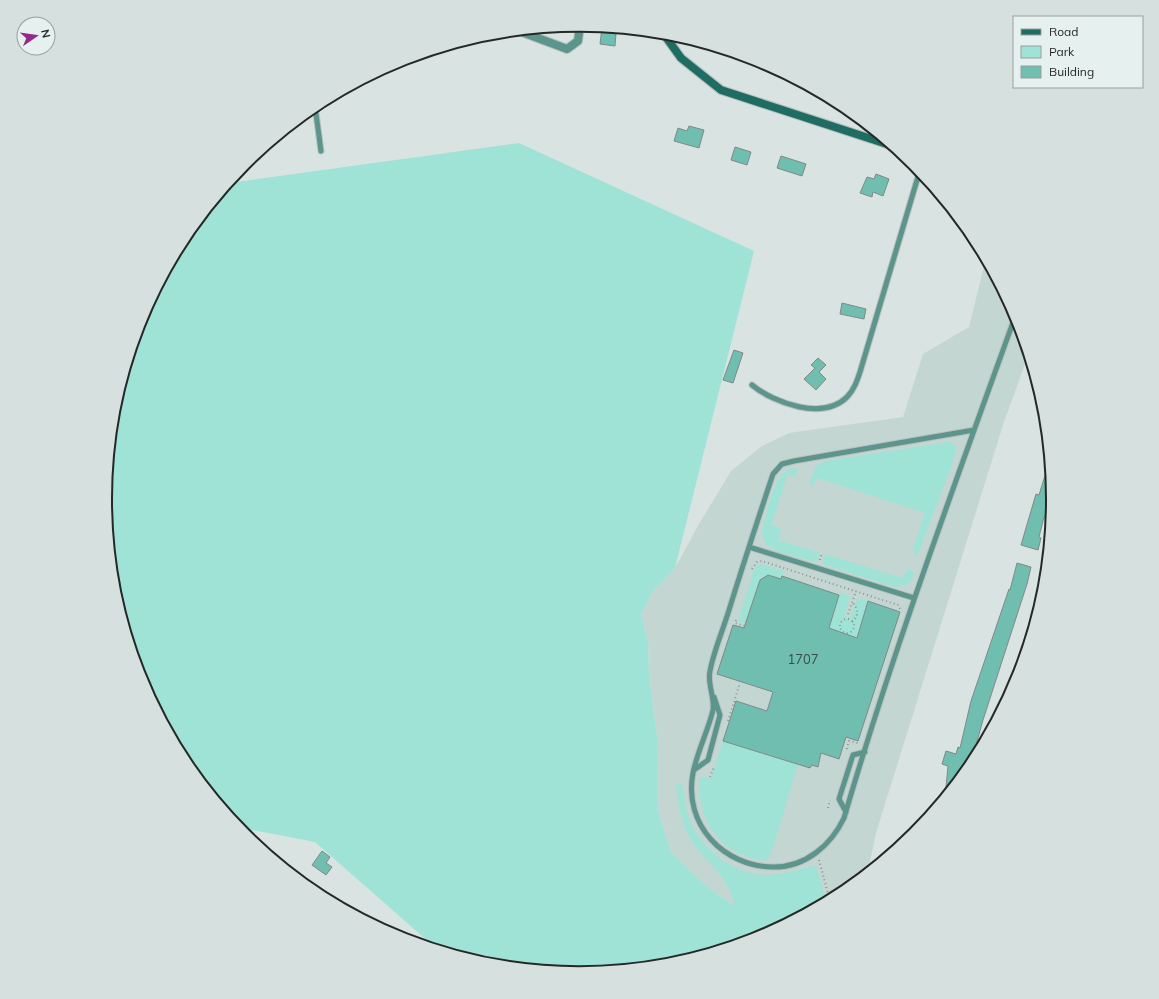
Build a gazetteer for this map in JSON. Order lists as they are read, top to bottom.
{
  "house_numbers": ["1707"],
  "legend": ["Road", "Park", "Building"],
  "north": "right"
}
